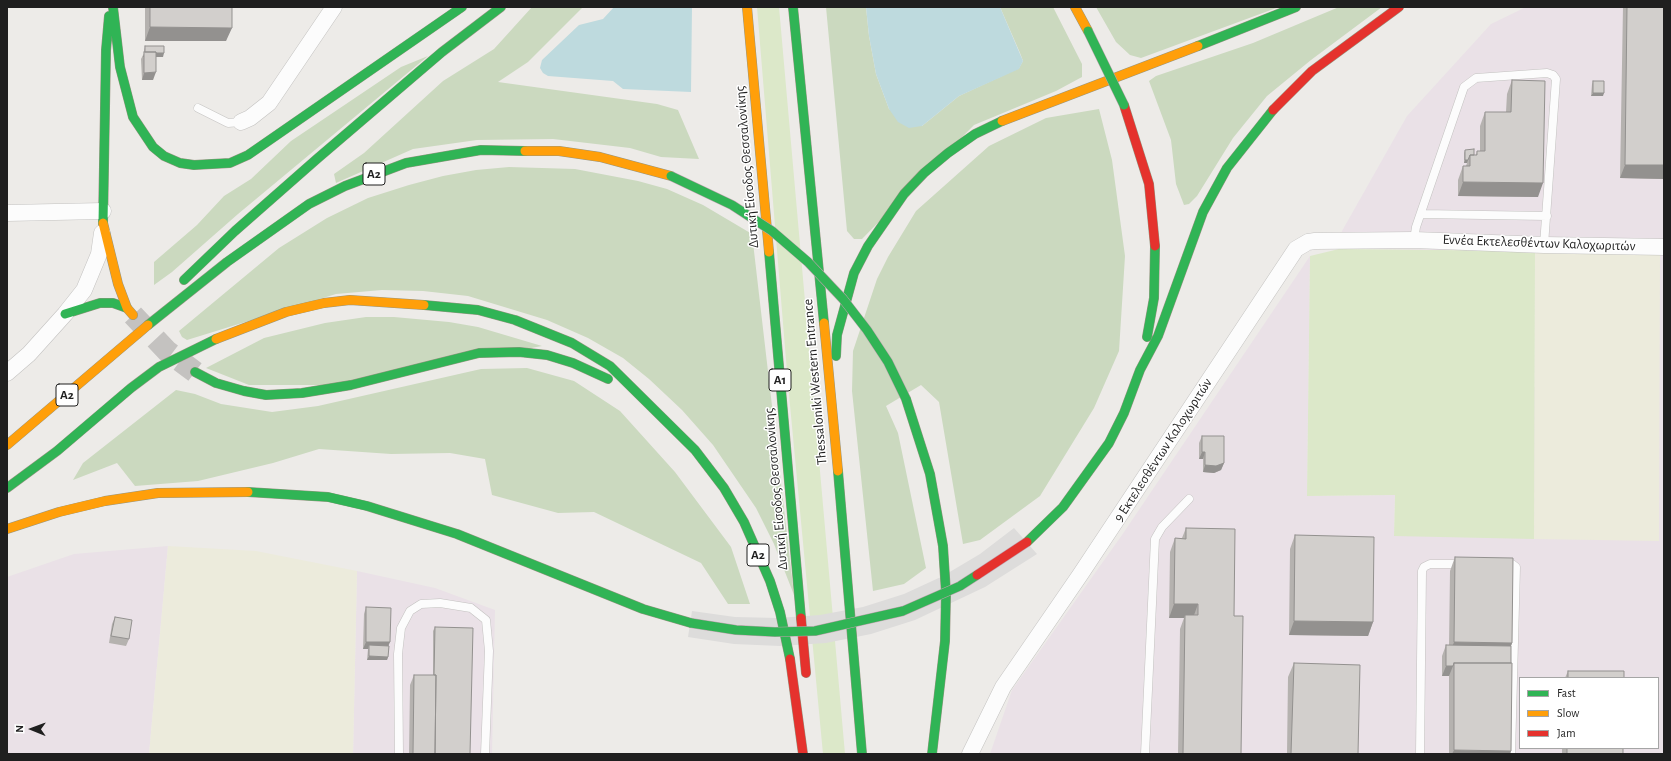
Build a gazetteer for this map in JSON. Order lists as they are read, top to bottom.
{
  "streets": {
    "main road": [
      "Δυτική Είσοδος Θεσσαλονίκης",
      "Α2",
      "Α1",
      "Thessaloniki Western Entrance"
    ],
    "street": ["Εννέα Εκτελεσθέντων Καλοχωριτών", "9 Εκτελεσθέντων Καλοχωριτών"]
  },
  "crossings": [
    ["Εννέα Εκτελεσθέντων Καλοχωριτών", "9 Εκτελεσθέντων Καλοχωριτών"]
  ],
  "legend": ["Fast", "Slow", "Jam"],
  "north": "left"
}
